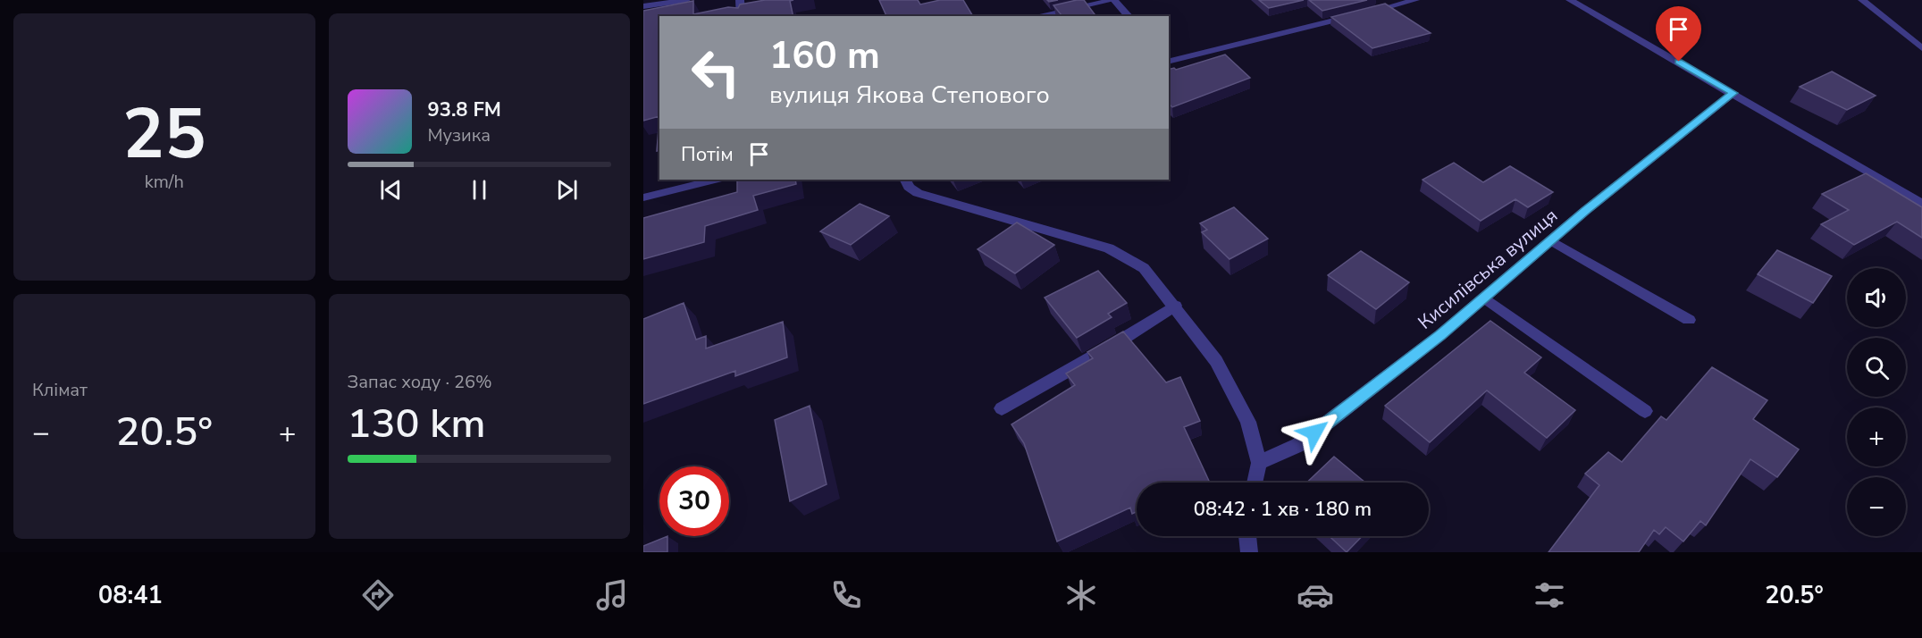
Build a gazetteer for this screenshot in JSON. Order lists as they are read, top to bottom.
{
  "streets": {
    "street": ["Кисилівська вулиця"]
  },
  "page": {
    "tile": [
      ["25", "km/h"],
      "Клімат",
      ["Запас ходу · 26%", "130 km"]
    ],
    "turn": ["160 m", "вулиця Якова Степового"],
    "song": ["93.8 FM", "Музика"],
    "then": "Потім",
    "map_buttons": ["+", "−"],
    "heat": ["−", "20.5°", "+"],
    "limit": "30",
    "trip": "08:42 · 1 хв · 180 m",
    "tabs": ["08:41", "20.5°"]
  }
}
